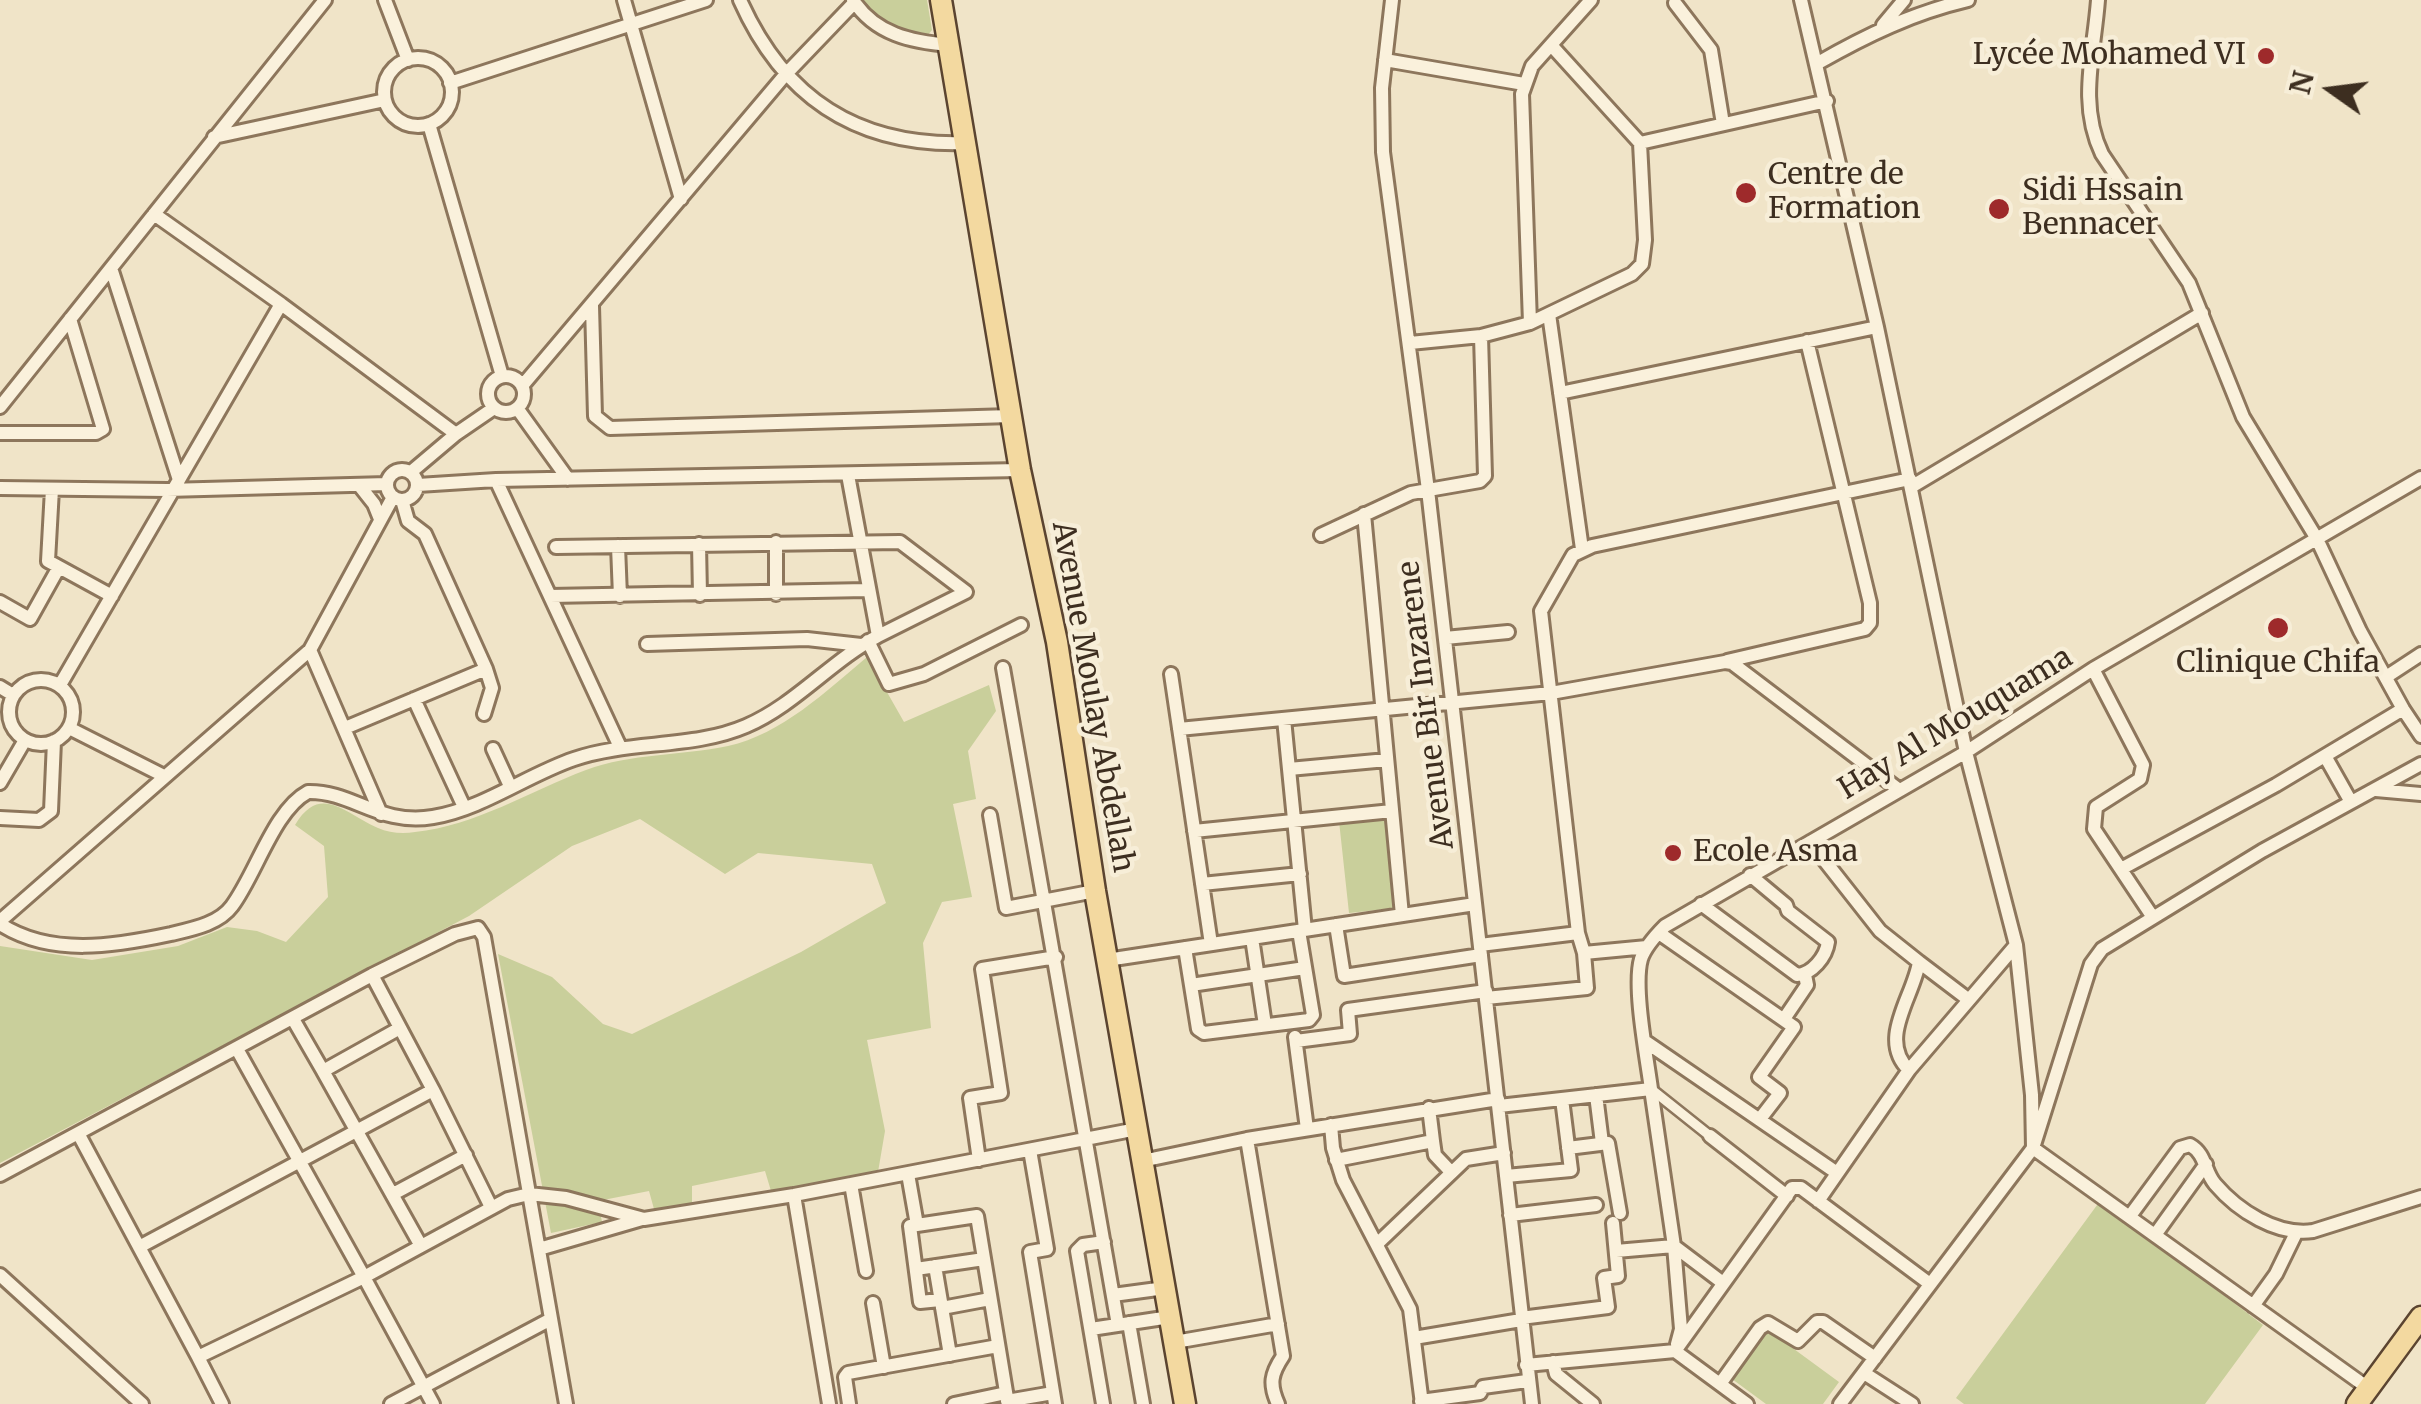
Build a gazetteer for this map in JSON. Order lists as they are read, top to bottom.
{
  "streets": {
    "main road": ["Avenue Moulay Abdellah"],
    "street": ["Avenue Bir Inzarene", "Hay Al Mouquama"]
  },
  "places": [
    "Lycée Mohamed VI",
    "Centre de Formation",
    "Sidi Hssain Bennacer",
    "Clinique Chifa",
    "Ecole Asma"
  ],
  "north": "left"
}
